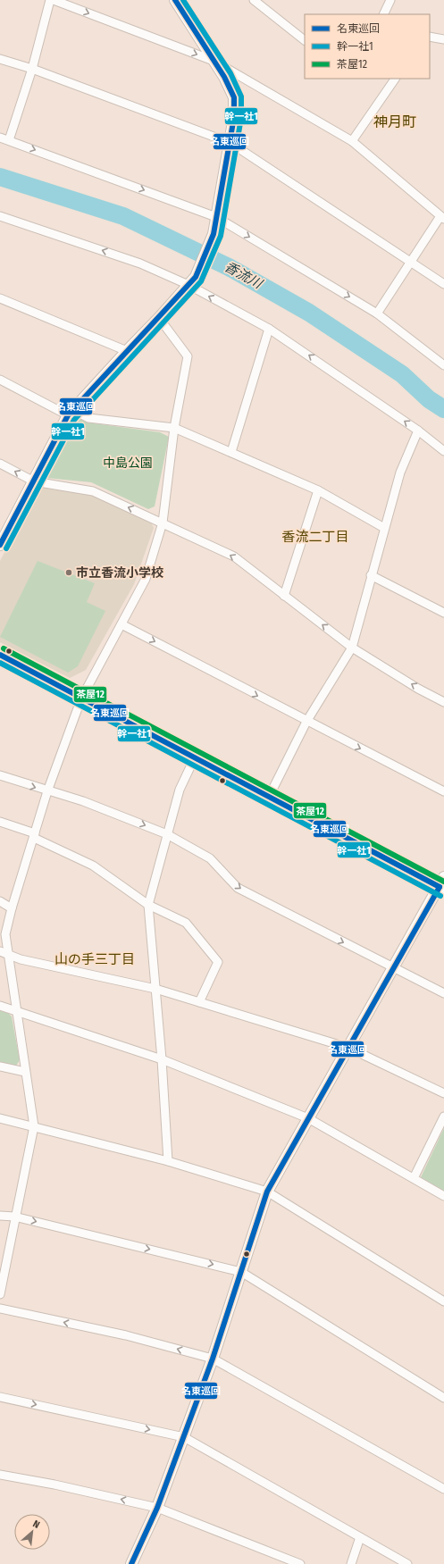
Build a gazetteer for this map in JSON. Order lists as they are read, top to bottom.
{
  "districts": ["神月町", "香流二丁目", "山の手三丁目"],
  "water": ["香流川"],
  "parks": ["中島公園"],
  "places": ["市立香流小学校"],
  "lines": ["transit line 名東巡回", "transit line 幹一社1", "transit line 茶屋12"],
  "legend": ["名東巡回", "幹一社1", "茶屋12"],
  "north": "top right"
}
